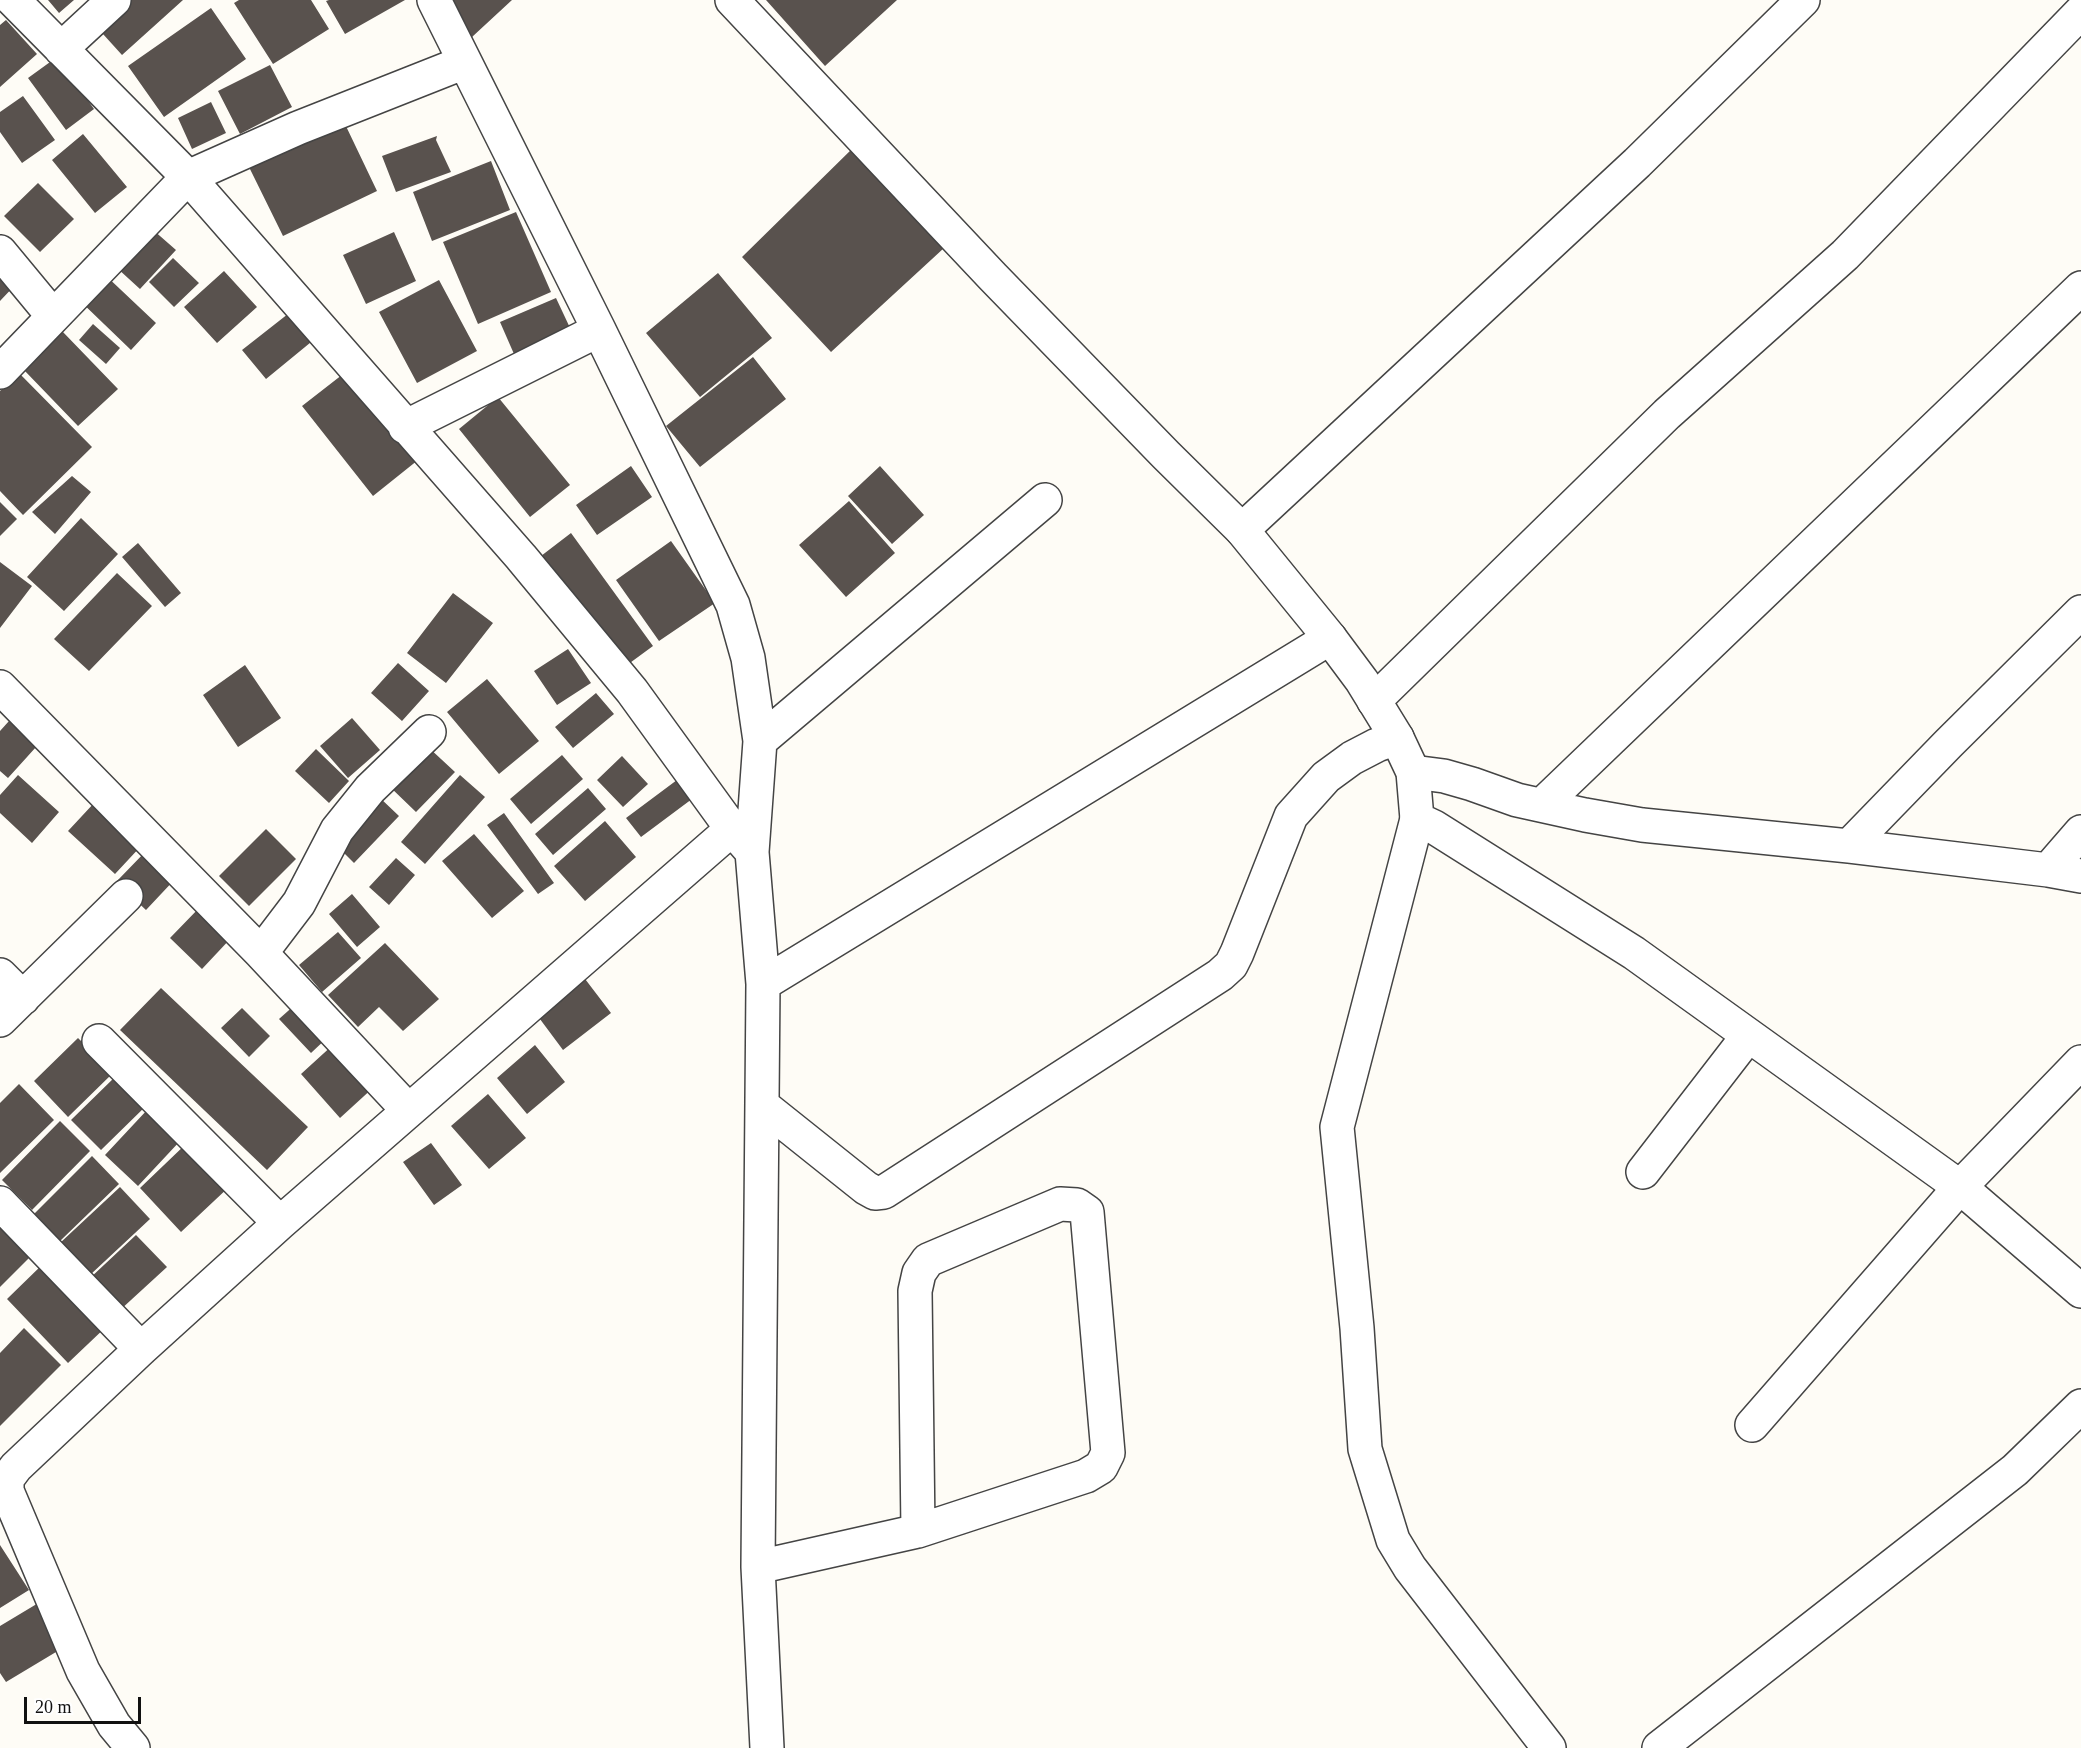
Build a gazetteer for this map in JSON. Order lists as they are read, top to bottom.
{
  "scale_bar": "20 m"
}
